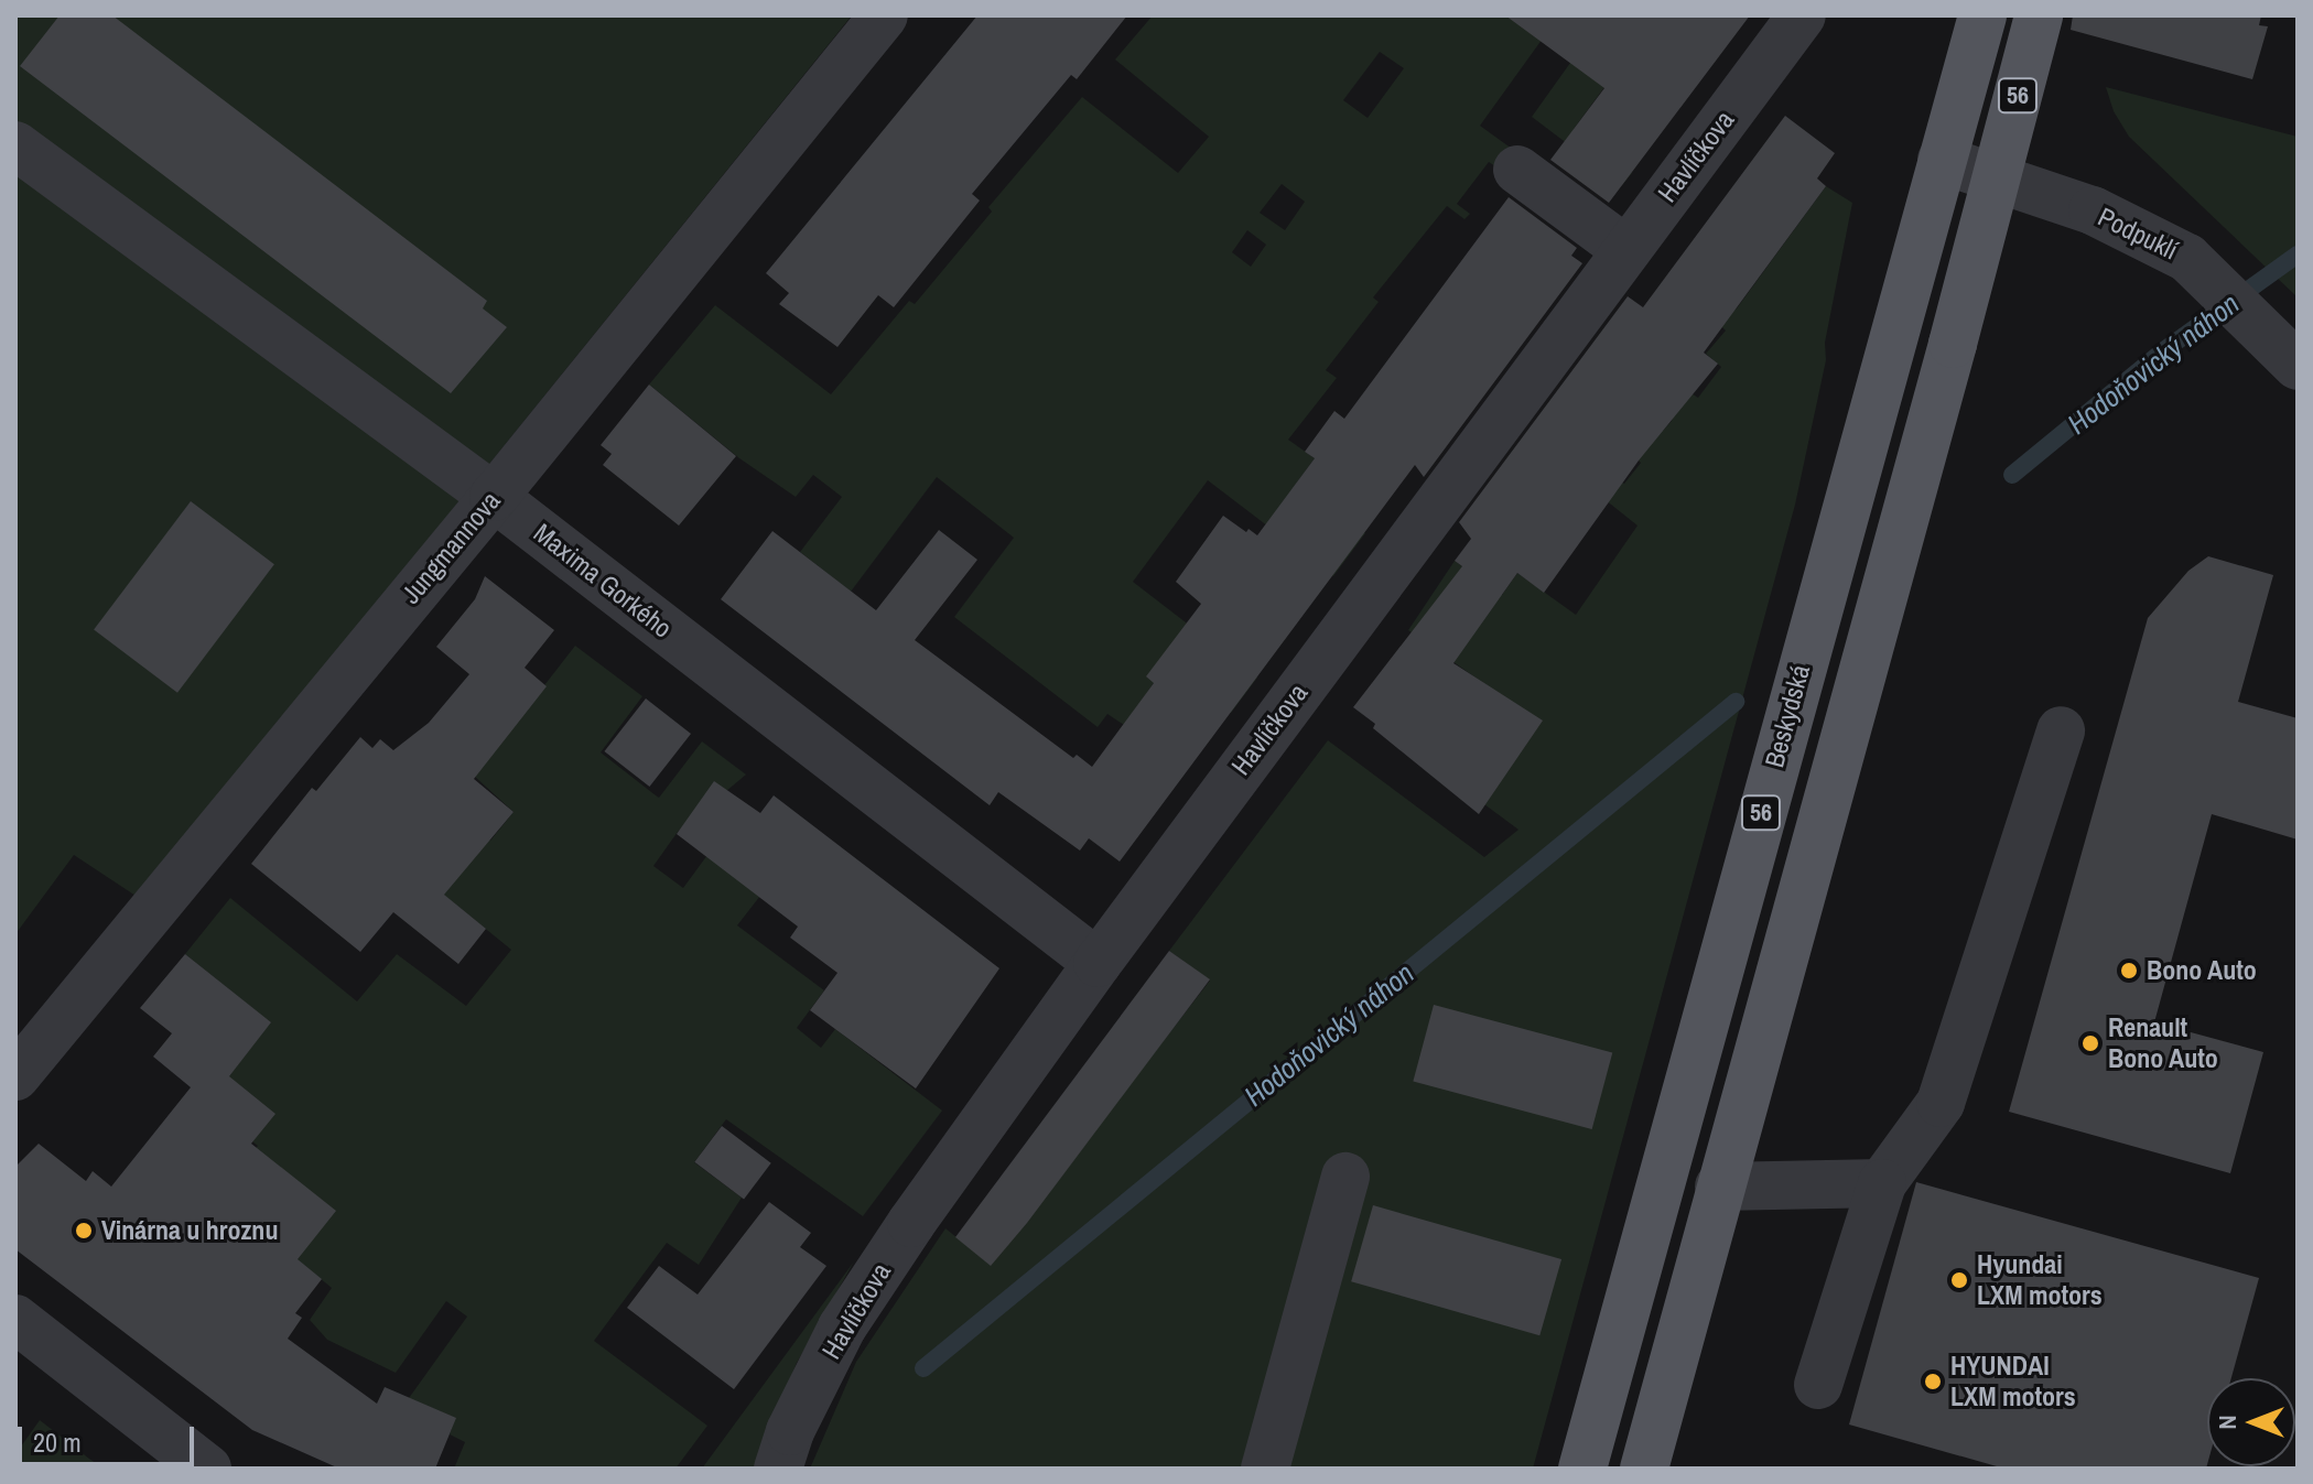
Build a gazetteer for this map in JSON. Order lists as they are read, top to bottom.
{
  "streets": {
    "main road": ["56", "Beskydská"],
    "street": [
      "Havlíčkova",
      "Podpuklí",
      "Jungmannova",
      "Maxima Gorkého"
    ]
  },
  "crossings": [
    ["56", "Podpuklí"],
    ["Havlíčkova", "Maxima Gorkého"],
    ["Podpuklí", "Beskydská"],
    ["Jungmannova", "Maxima Gorkého"]
  ],
  "water": ["Hodoňovický náhon"],
  "places": [
    "Bono Auto",
    "Renault Bono Auto",
    "Vinárna u hroznu",
    "Hyundai LXM motors",
    "HYUNDAI LXM motors"
  ],
  "scale_bar": "20 m",
  "north": "left"
}
